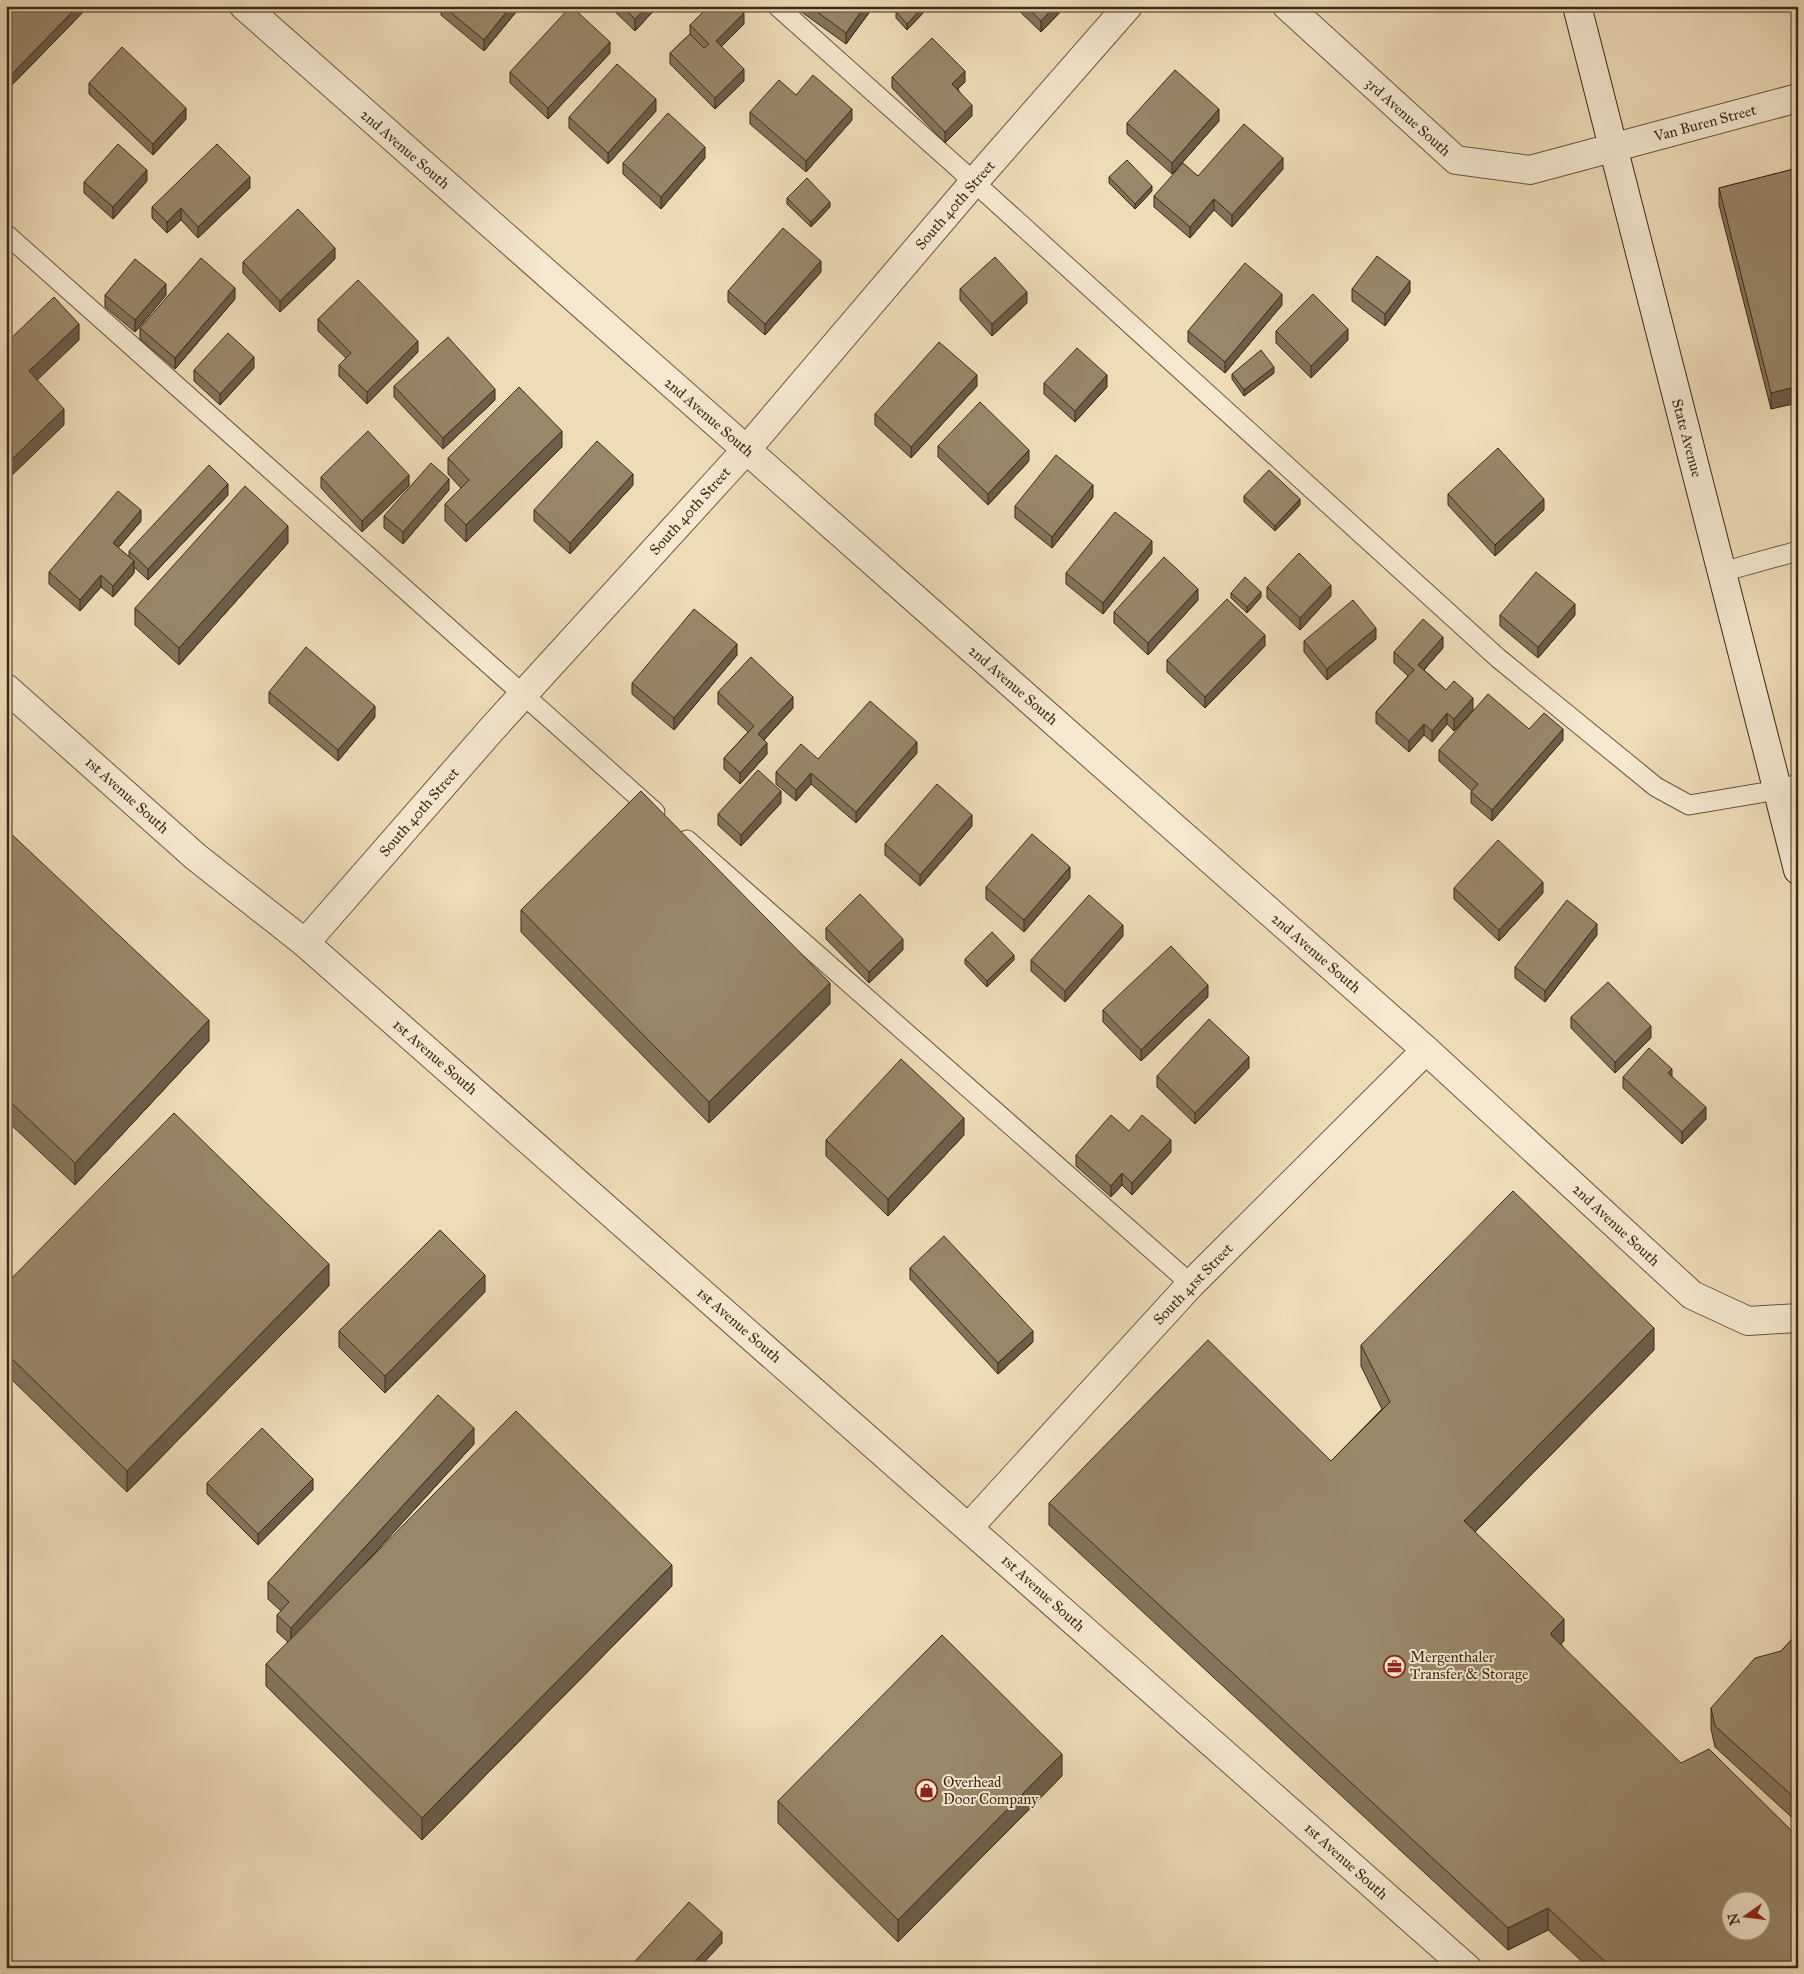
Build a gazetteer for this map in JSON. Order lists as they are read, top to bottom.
{
  "streets": {
    "street": [
      "3rd Avenue South",
      "Van Buren Street",
      "2nd Avenue South",
      "South 40th Street",
      "State Avenue",
      "1st Avenue South",
      "South 41st Street"
    ]
  },
  "crossings": [
    ["3rd Avenue South", "Van Buren Street"],
    ["3rd Avenue South", "State Avenue"],
    ["Van Buren Street", "State Avenue"],
    ["2nd Avenue South", "South 40th Street"],
    ["2nd Avenue South", "South 41st Street"],
    ["South 40th Street", "1st Avenue South"],
    ["1st Avenue South", "South 41st Street"]
  ],
  "places": {
    "office": ["Mergenthaler Transfer & Storage"],
    "shop": ["Overhead Door Company"]
  },
  "north": "left"
}
